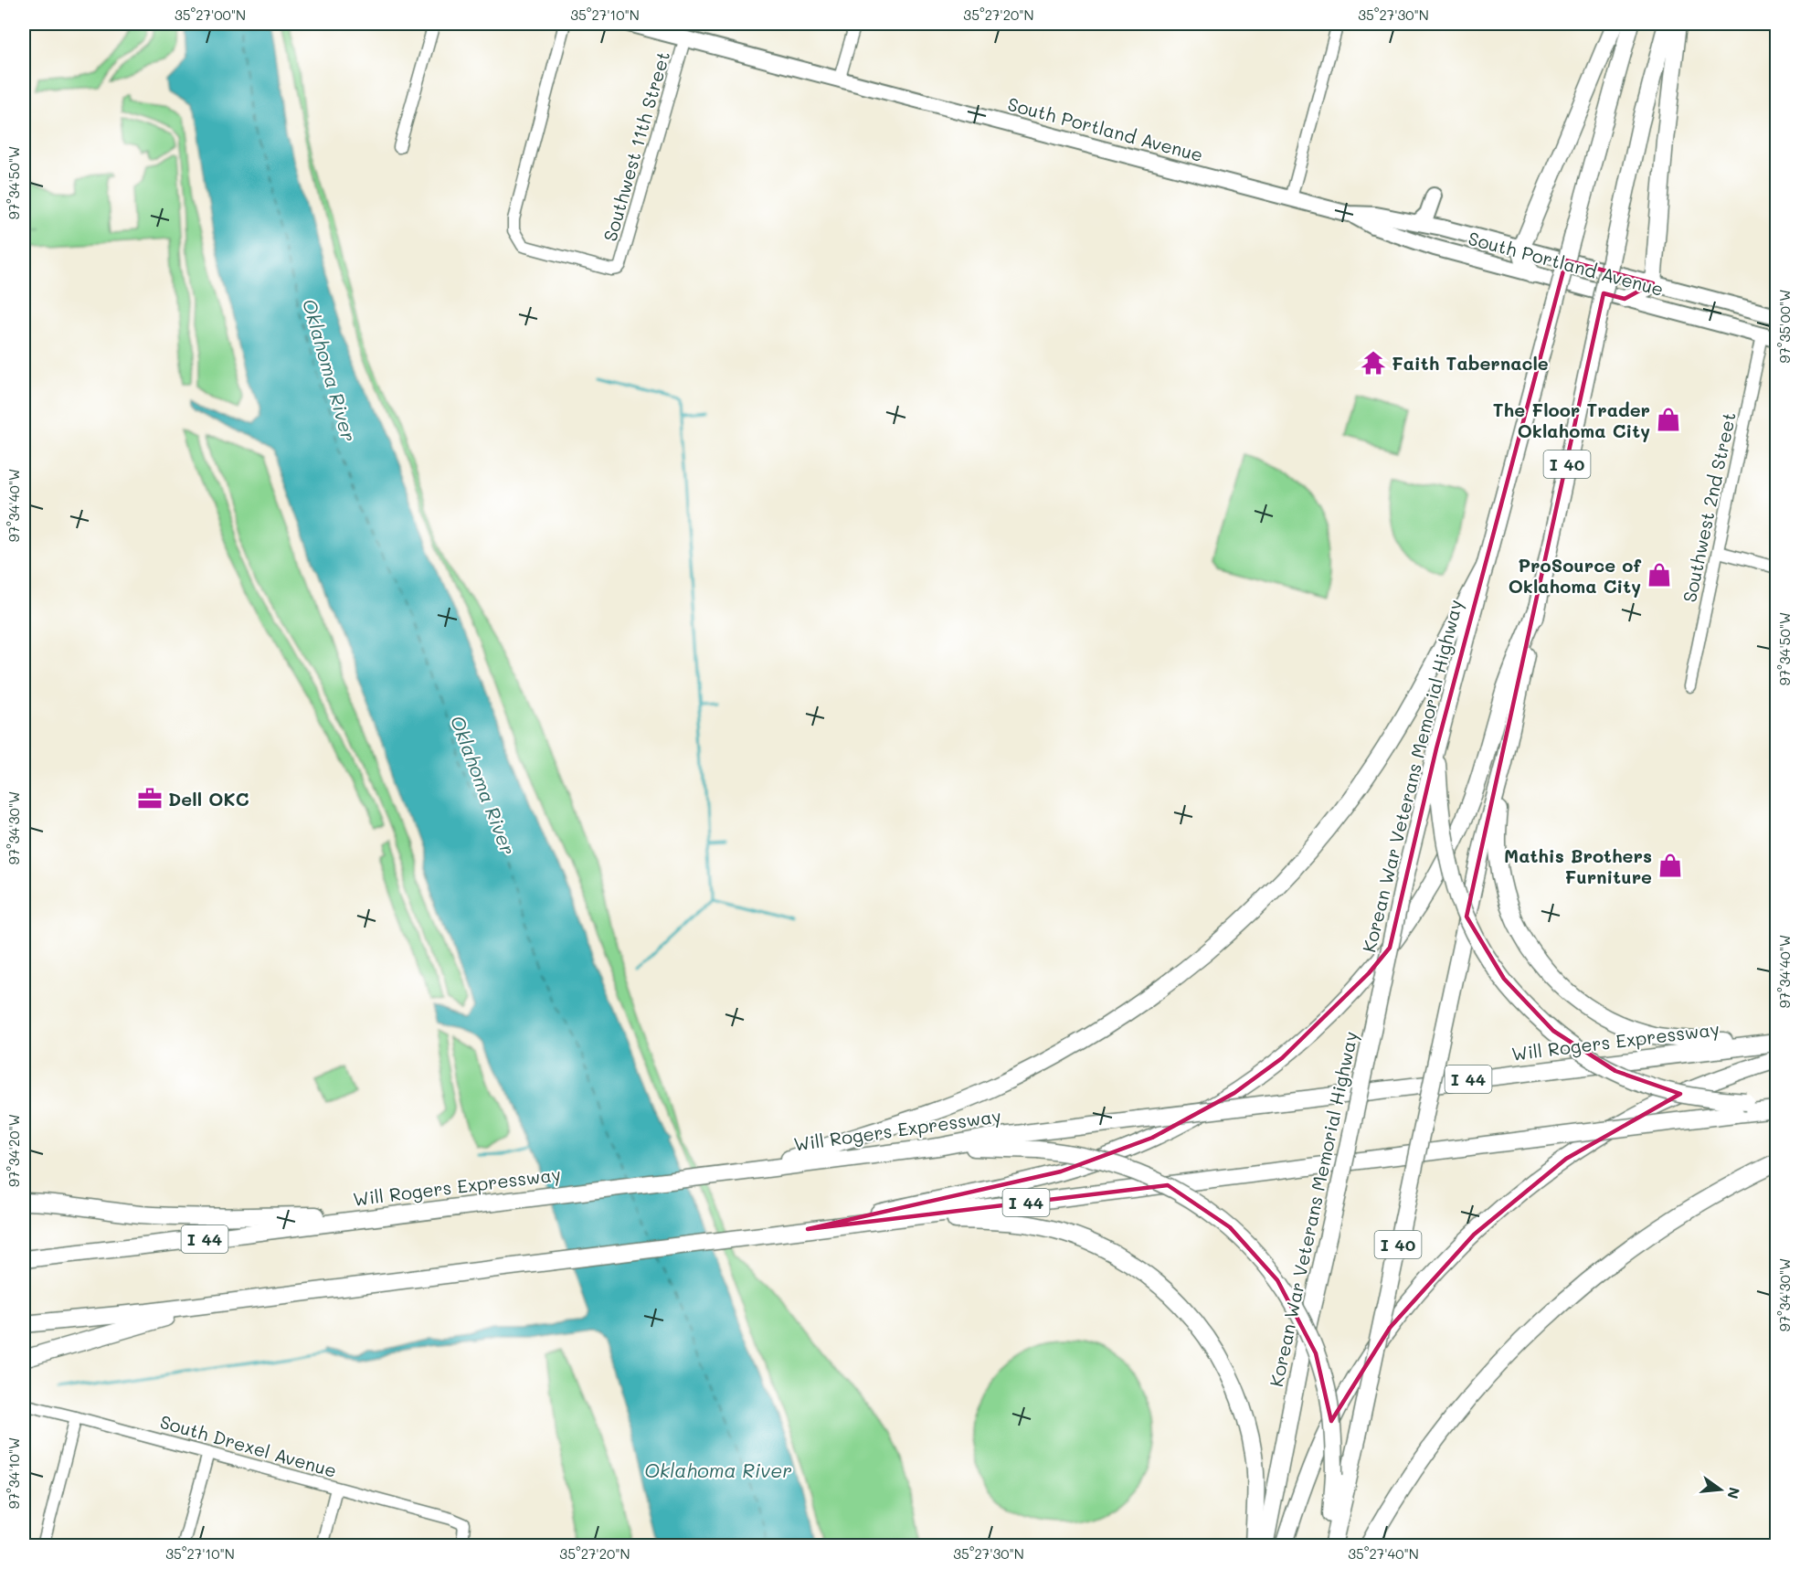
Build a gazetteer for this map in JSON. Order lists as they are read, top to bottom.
{
  "streets": {
    "highway": [
      "I 40",
      "Korean War Veterans Memorial Highway",
      "Will Rogers Expressway",
      "I 44"
    ],
    "main road": ["South Portland Avenue"],
    "street": ["Southwest 11th Street", "Southwest 2nd Street", "South Drexel Avenue"]
  },
  "crossings": [
    ["South Portland Avenue", "Southwest 11th Street"],
    ["South Portland Avenue", "Southwest 2nd Street"]
  ],
  "water": ["Oklahoma River"],
  "places": {
    "temple": ["Faith Tabernacle"],
    "shop": ["The Floor Trader Oklahoma City", "ProSource of Oklahoma City", "Mathis Brothers Furniture"],
    "office": ["Dell OKC"]
  },
  "north": "right",
  "coordinates": [
    "35°27'00\"N",
    "35°27'10\"N",
    "35°27'20\"N",
    "35°27'30\"N",
    "97°34'50\"W",
    "97°35'00\"W",
    "97°34'40\"W",
    "97°34'30\"W",
    "97°34'20\"W",
    "97°34'10\"W",
    "35°27'40\"N"
  ]
}
